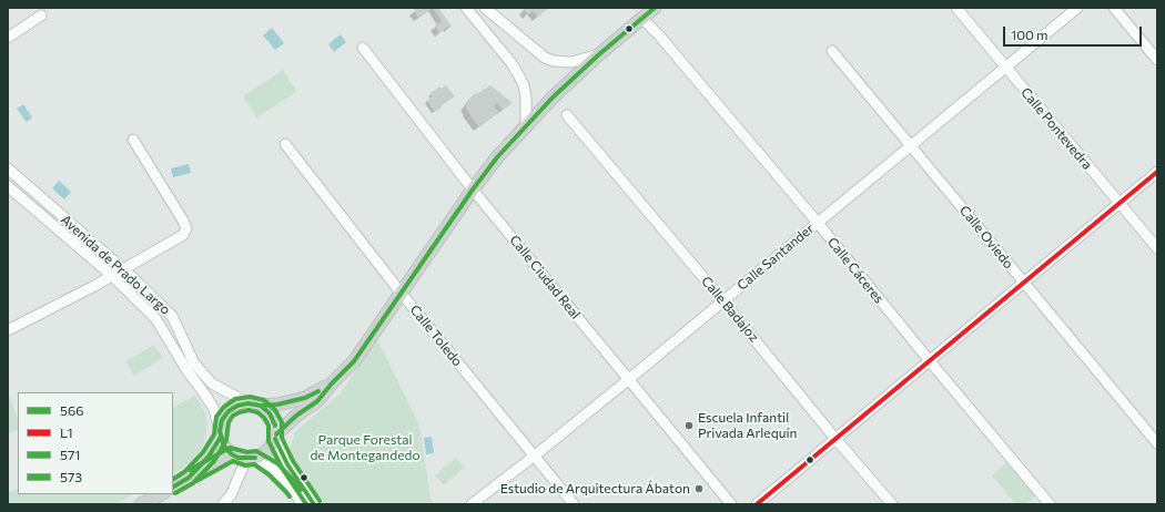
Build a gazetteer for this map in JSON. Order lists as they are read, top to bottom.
{
  "streets": {
    "street": [
      "Calle Pontevedra",
      "Calle Oviedo",
      "Calle Santander",
      "Avenida de Prado Largo",
      "Calle Cáceres",
      "Calle Ciudad Real",
      "Calle Badajoz",
      "Calle Toledo"
    ]
  },
  "crossings": [
    ["Calle Pontevedra", "Calle Santander"],
    ["Calle Oviedo", "Calle Santander"],
    ["Calle Santander", "Calle Cáceres"],
    ["Calle Santander", "Calle Ciudad Real"],
    ["Calle Santander", "Calle Badajoz"],
    ["Calle Santander", "Calle Toledo"]
  ],
  "parks": ["Parque Forestal de Montegandedo"],
  "places": ["Escuela Infantil Privada Arlequín", "Estudio de Arquitectura Ábaton"],
  "lines": [
    "transit line 566",
    "transit line L1",
    "transit line 573",
    "transit line 571"
  ],
  "legend": [
    "566",
    "L1",
    "571",
    "573"
  ],
  "scale_bar": "100 m"
}
